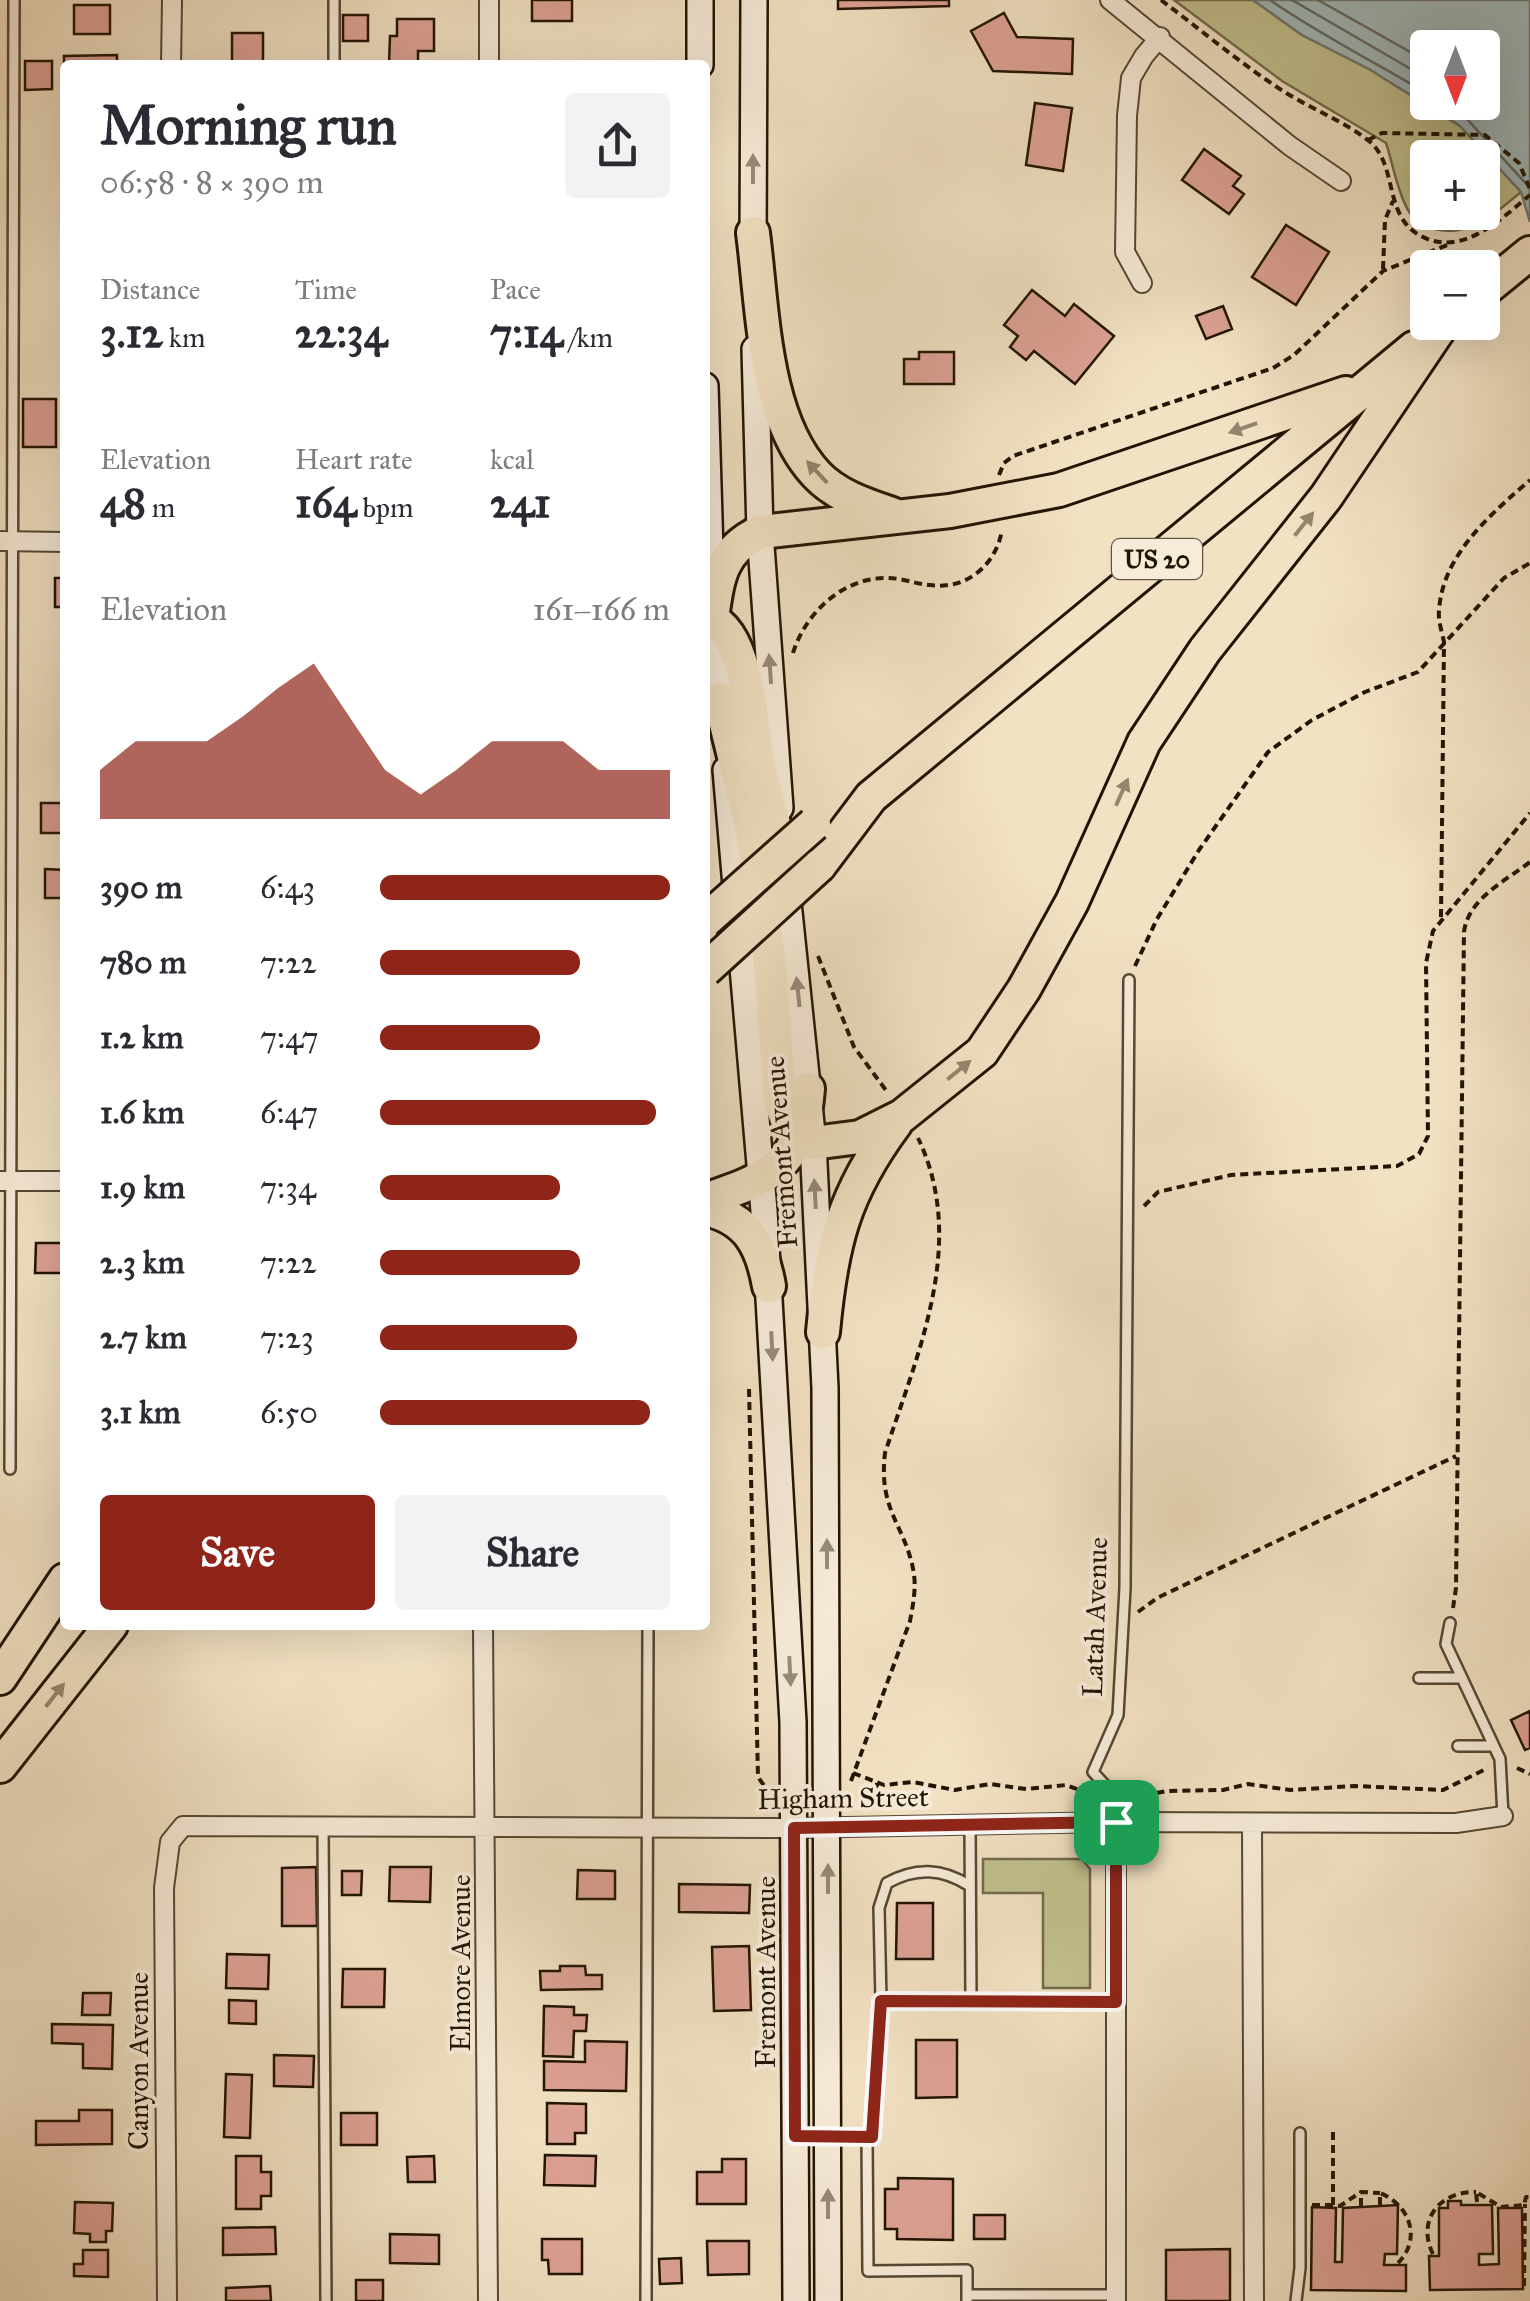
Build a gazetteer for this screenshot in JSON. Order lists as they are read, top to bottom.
{
  "streets": {
    "highway": ["US 20"],
    "street": [
      "Fremont Avenue",
      "Latah Avenue",
      "Higham Street",
      "Elmore Avenue",
      "Canyon Avenue"
    ]
  },
  "crossings": [
    ["Fremont Avenue", "Higham Street"],
    ["Latah Avenue", "Higham Street"],
    ["Higham Street", "Elmore Avenue"],
    ["Higham Street", "Canyon Avenue"]
  ],
  "north": "bottom",
  "page": {
    "map_buttons": ["+", "−"],
    "heading": ["Morning run", "06:58 · 8 × 390 m"],
    "stats": [
      ["Distance", "3.12 km"],
      ["Time", "22:34"],
      ["Pace", "7:14 /km"],
      ["Elevation", "48 m"],
      ["Heart rate", "164 bpm"],
      ["kcal", "241"]
    ],
    "chart": ["Elevation", "161–166 m"],
    "list": [
      {
        "name": "390 m",
        "note": "6:43"
      },
      {
        "name": "780 m",
        "note": "7:22"
      },
      {
        "name": "1.2 km",
        "note": "7:47"
      },
      {
        "name": "1.6 km",
        "note": "6:47"
      },
      {
        "name": "1.9 km",
        "note": "7:34"
      },
      {
        "name": "2.3 km",
        "note": "7:22"
      },
      {
        "name": "2.7 km",
        "note": "7:23"
      },
      {
        "name": "3.1 km",
        "note": "6:50"
      }
    ],
    "buttons": ["Save", "Share"]
  }
}
